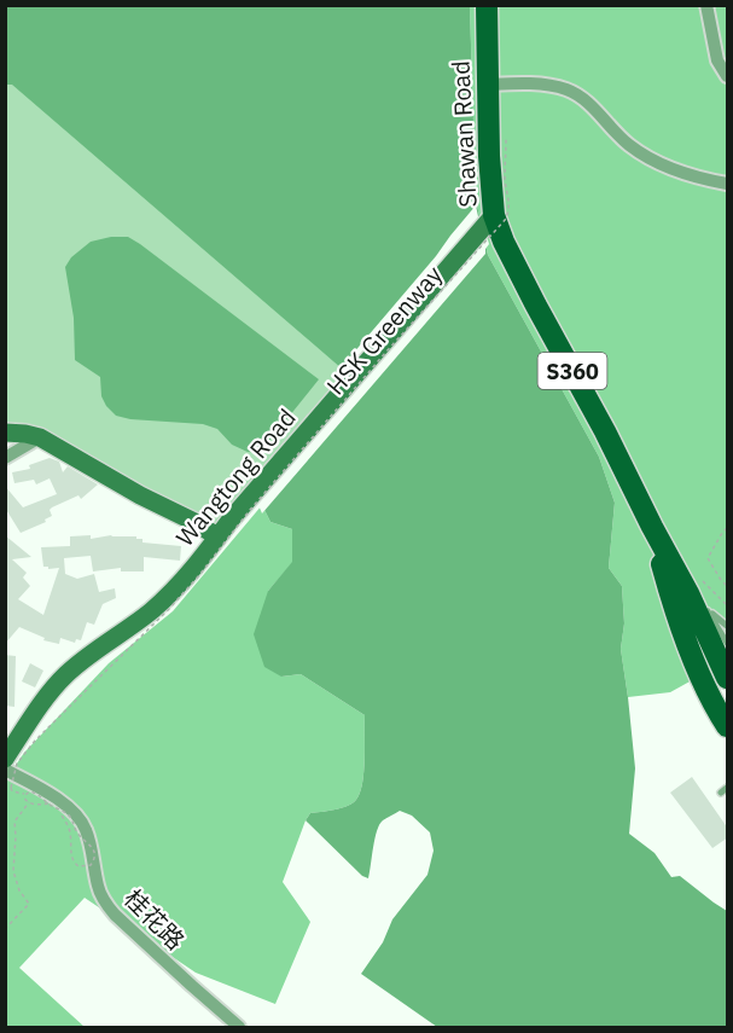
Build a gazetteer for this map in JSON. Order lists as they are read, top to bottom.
{
  "streets": {
    "main road": ["Shawan Road", "S360", "Wangtong Road"],
    "street": ["桂花路"],
    "path": ["HSK Greenway"]
  },
  "crossings": [
    ["Shawan Road", "Wangtong Road"]
  ]
}
